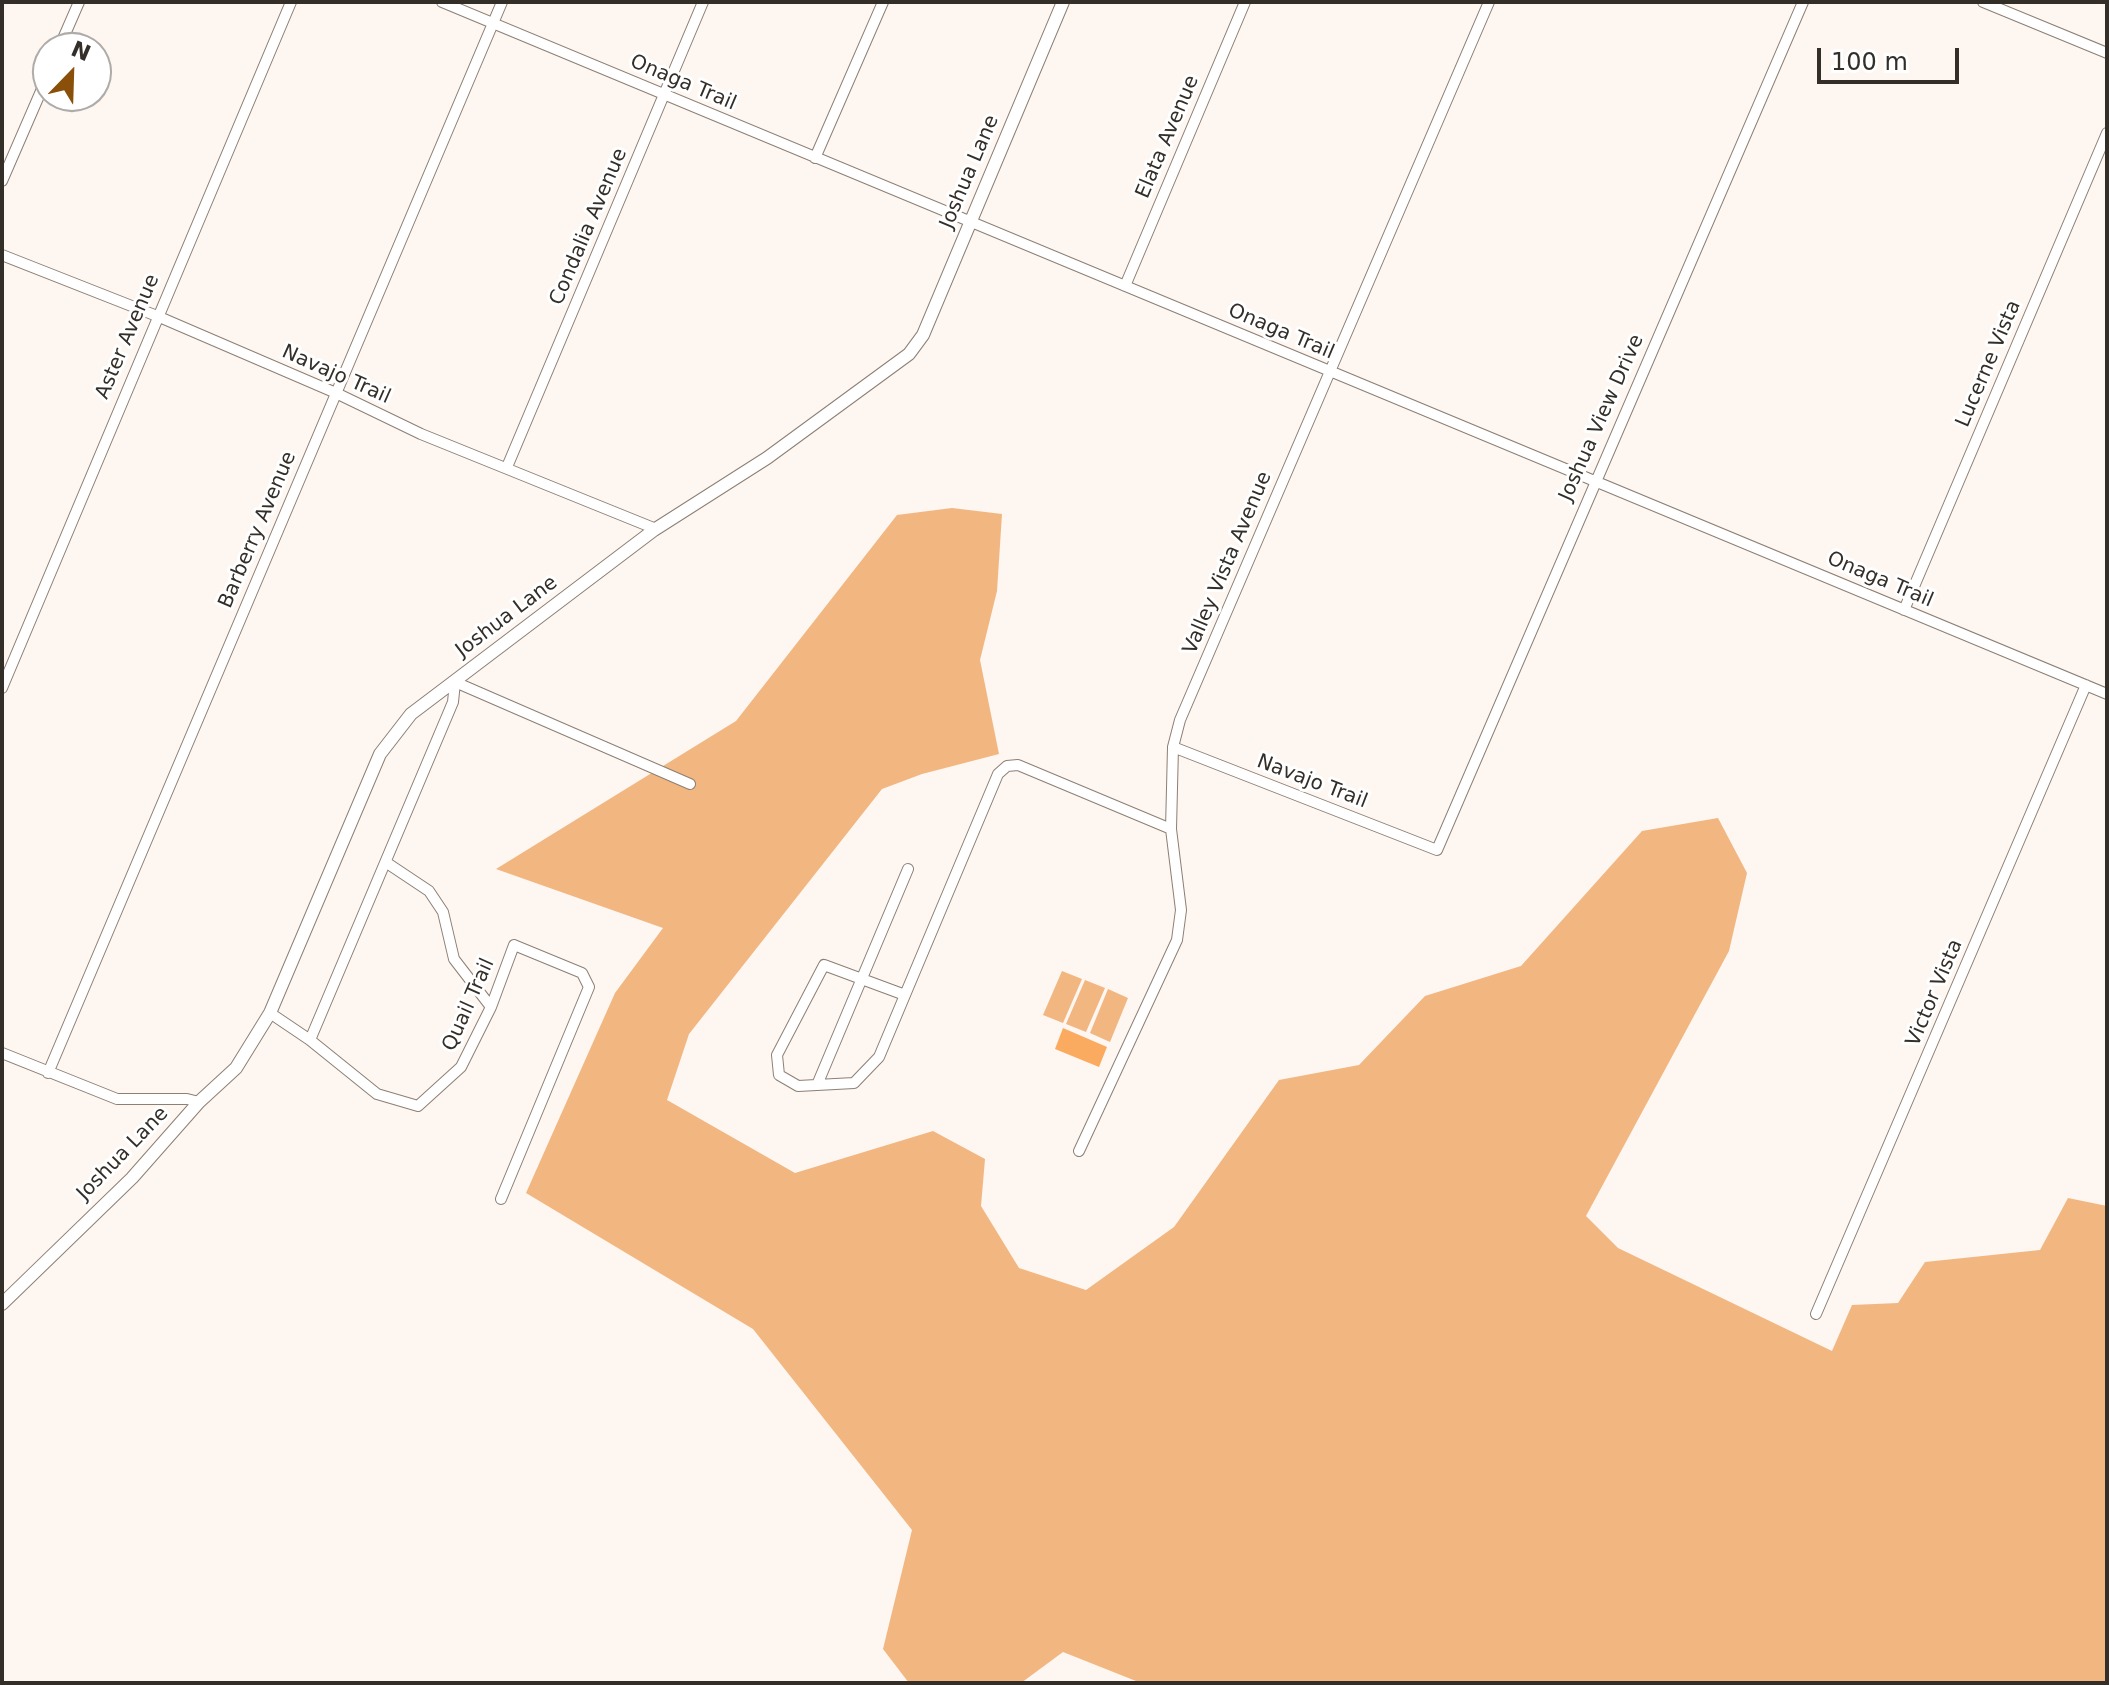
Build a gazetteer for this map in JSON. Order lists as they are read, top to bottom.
{
  "streets": {
    "main road": ["Joshua Lane"],
    "street": [
      "Onaga Trail",
      "Elata Avenue",
      "Condalia Avenue",
      "Aster Avenue",
      "Lucerne Vista",
      "Navajo Trail",
      "Joshua View Drive",
      "Barberry Avenue",
      "Valley Vista Avenue",
      "Victor Vista",
      "Quail Trail"
    ]
  },
  "crossings": [
    ["Onaga Trail", "Elata Avenue"],
    ["Onaga Trail", "Joshua Lane"],
    ["Onaga Trail", "Condalia Avenue"],
    ["Onaga Trail", "Lucerne Vista"],
    ["Onaga Trail", "Joshua View Drive"],
    ["Onaga Trail", "Barberry Avenue"],
    ["Onaga Trail", "Valley Vista Avenue"],
    ["Onaga Trail", "Victor Vista"],
    ["Joshua Lane", "Navajo Trail"],
    ["Condalia Avenue", "Navajo Trail"],
    ["Aster Avenue", "Navajo Trail"],
    ["Navajo Trail", "Joshua View Drive"],
    ["Navajo Trail", "Barberry Avenue"],
    ["Navajo Trail", "Valley Vista Avenue"]
  ],
  "scale_bar": "100 m",
  "north": "top right"
}
